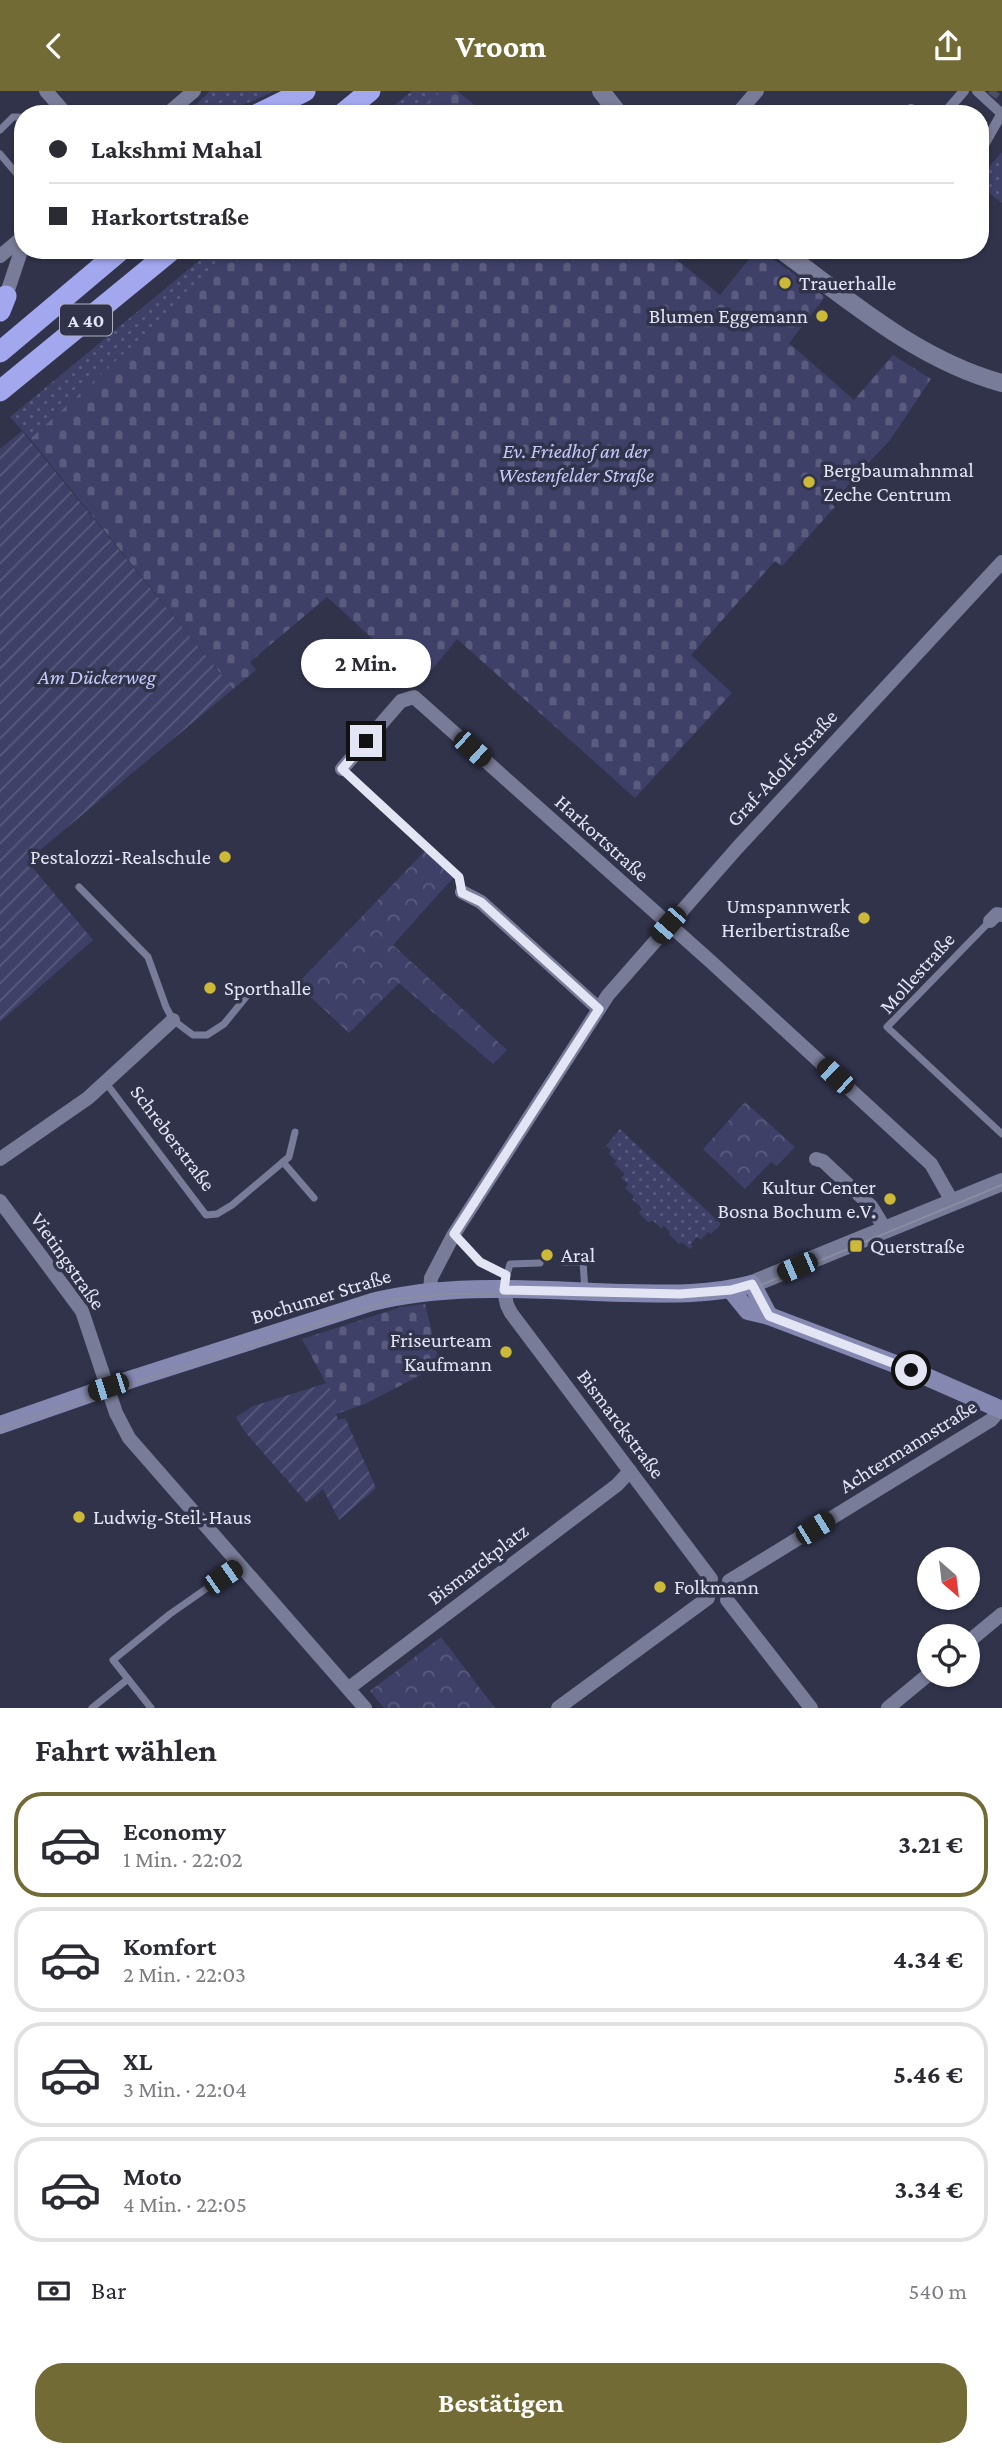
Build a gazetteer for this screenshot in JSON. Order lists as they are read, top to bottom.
{
  "streets": {
    "highway": ["A 40"],
    "main road": ["Bochumer Straße"],
    "street": [
      "Graf-Adolf-Straße",
      "Harkortstraße",
      "Schreberstraße",
      "Vietingstraße",
      "Bismarckstraße",
      "Achtermannstraße",
      "Bismarckplatz"
    ],
    "lane": ["Mollestraße"]
  },
  "crossings": [
    ["Graf-Adolf-Straße", "Harkortstraße"],
    ["Graf-Adolf-Straße", "Bochumer Straße"],
    ["Vietingstraße", "Bochumer Straße"],
    ["Vietingstraße", "Bismarckplatz"],
    ["Bochumer Straße", "Bismarckstraße"],
    ["Bismarckstraße", "Achtermannstraße"],
    ["Bismarckstraße", "Bismarckplatz"]
  ],
  "parks": ["Ev. Friedhof an der Westenfelder Straße", "Am Dückerweg"],
  "places": {
    "other": [
      "Trauerhalle",
      "Blumen Eggemann",
      "Bergbaumahnmal Zeche Centrum",
      "Pestalozzi-Realschule",
      "Umspannwerk Heribertistraße",
      "Sporthalle",
      "Kultur Center Bosna Bochum e.V.",
      "Aral",
      "Friseurteam Kaufmann",
      "Ludwig-Steil-Haus",
      "Folkmann"
    ],
    "transit": ["Querstraße"]
  },
  "north": "bottom right",
  "page": {
    "header": "Vroom",
    "banner": ["Lakshmi Mahal", "Harkortstraße"],
    "bubble": "2 Min.",
    "heading": "Fahrt wählen",
    "list": [
      {
        "name": "Economy",
        "note": "1 Min. · 22:02",
        "value": "3.21 €"
      },
      {
        "name": "Komfort",
        "note": "2 Min. · 22:03",
        "value": "4.34 €"
      },
      {
        "name": "XL",
        "note": "3 Min. · 22:04",
        "value": "5.46 €"
      },
      {
        "name": "Moto",
        "note": "4 Min. · 22:05",
        "value": "3.34 €"
      }
    ],
    "pay": ["Bar", "540 m"],
    "buttons": "Bestätigen"
  }
}
